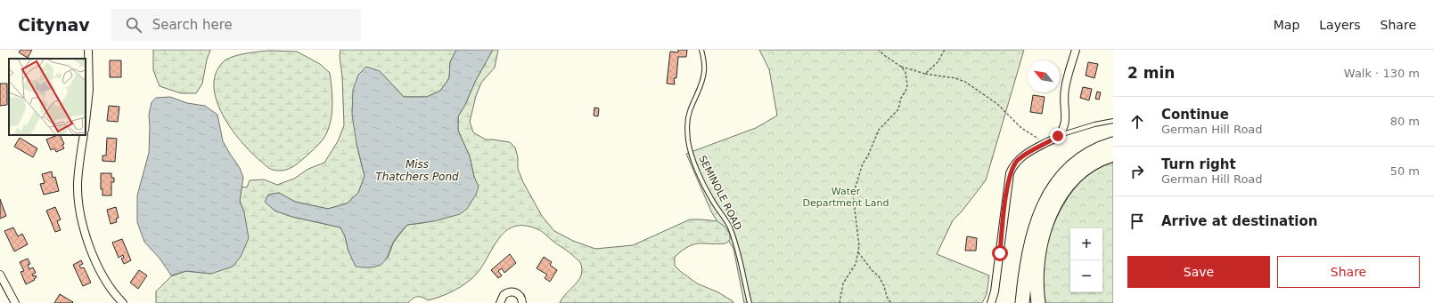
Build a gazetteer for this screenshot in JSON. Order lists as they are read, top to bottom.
{
  "streets": {
    "lane": ["SEMINOLE ROAD"]
  },
  "water": ["Miss Thatchers Pond"],
  "parks": ["Water Department Land"],
  "north": "top left",
  "page": {
    "header": "Citynav",
    "search": "Search here",
    "nav": ["Map", "Layers", "Share"],
    "heading": ["2 min", "Walk · 130 m"],
    "list": [
      ["Continue", "German Hill Road", "80 m"],
      ["Turn right", "German Hill Road", "50 m"],
      "Arrive at destination"
    ],
    "map_buttons": ["+", "−"],
    "buttons": ["Save", "Share"]
  }
}
